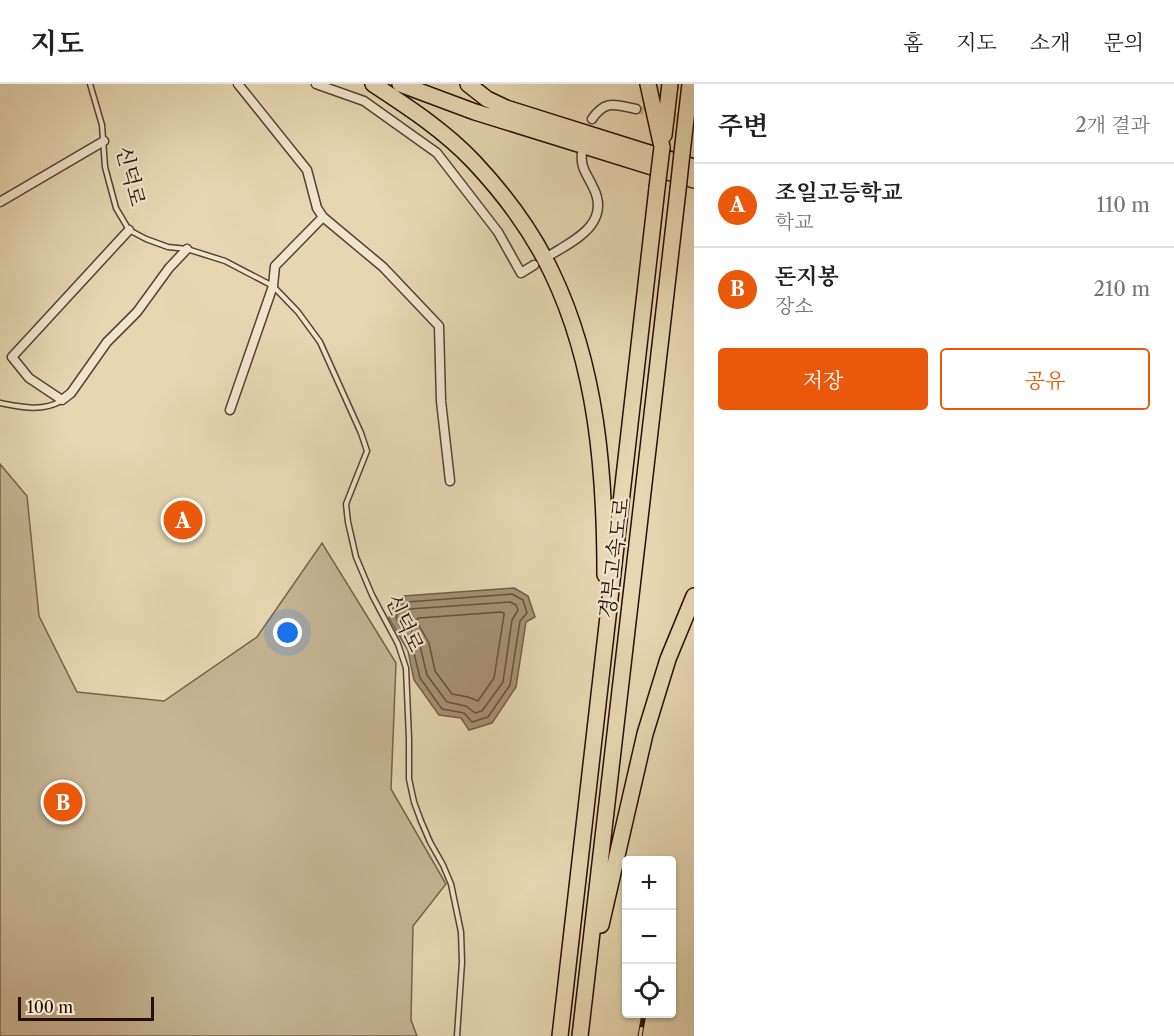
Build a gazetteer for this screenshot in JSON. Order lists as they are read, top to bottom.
{
  "streets": {
    "highway": ["경부고속도로"],
    "lane": ["신덕로"]
  },
  "scale_bar": "100 m",
  "page": {
    "header": "지도",
    "nav": [
      "홈",
      "지도",
      "소개",
      "문의"
    ],
    "heading": ["주변", "2개 결과"],
    "list": [
      {
        "mark": "A",
        "name": "조일고등학교",
        "note": "학교",
        "value": "110 m"
      },
      {
        "mark": "B",
        "name": "돈지봉",
        "note": "장소",
        "value": "210 m"
      }
    ],
    "buttons": ["저장", "공유"],
    "pins": ["A", "B"],
    "map_buttons": ["+", "−"],
    "scale": "100 m"
  }
}
